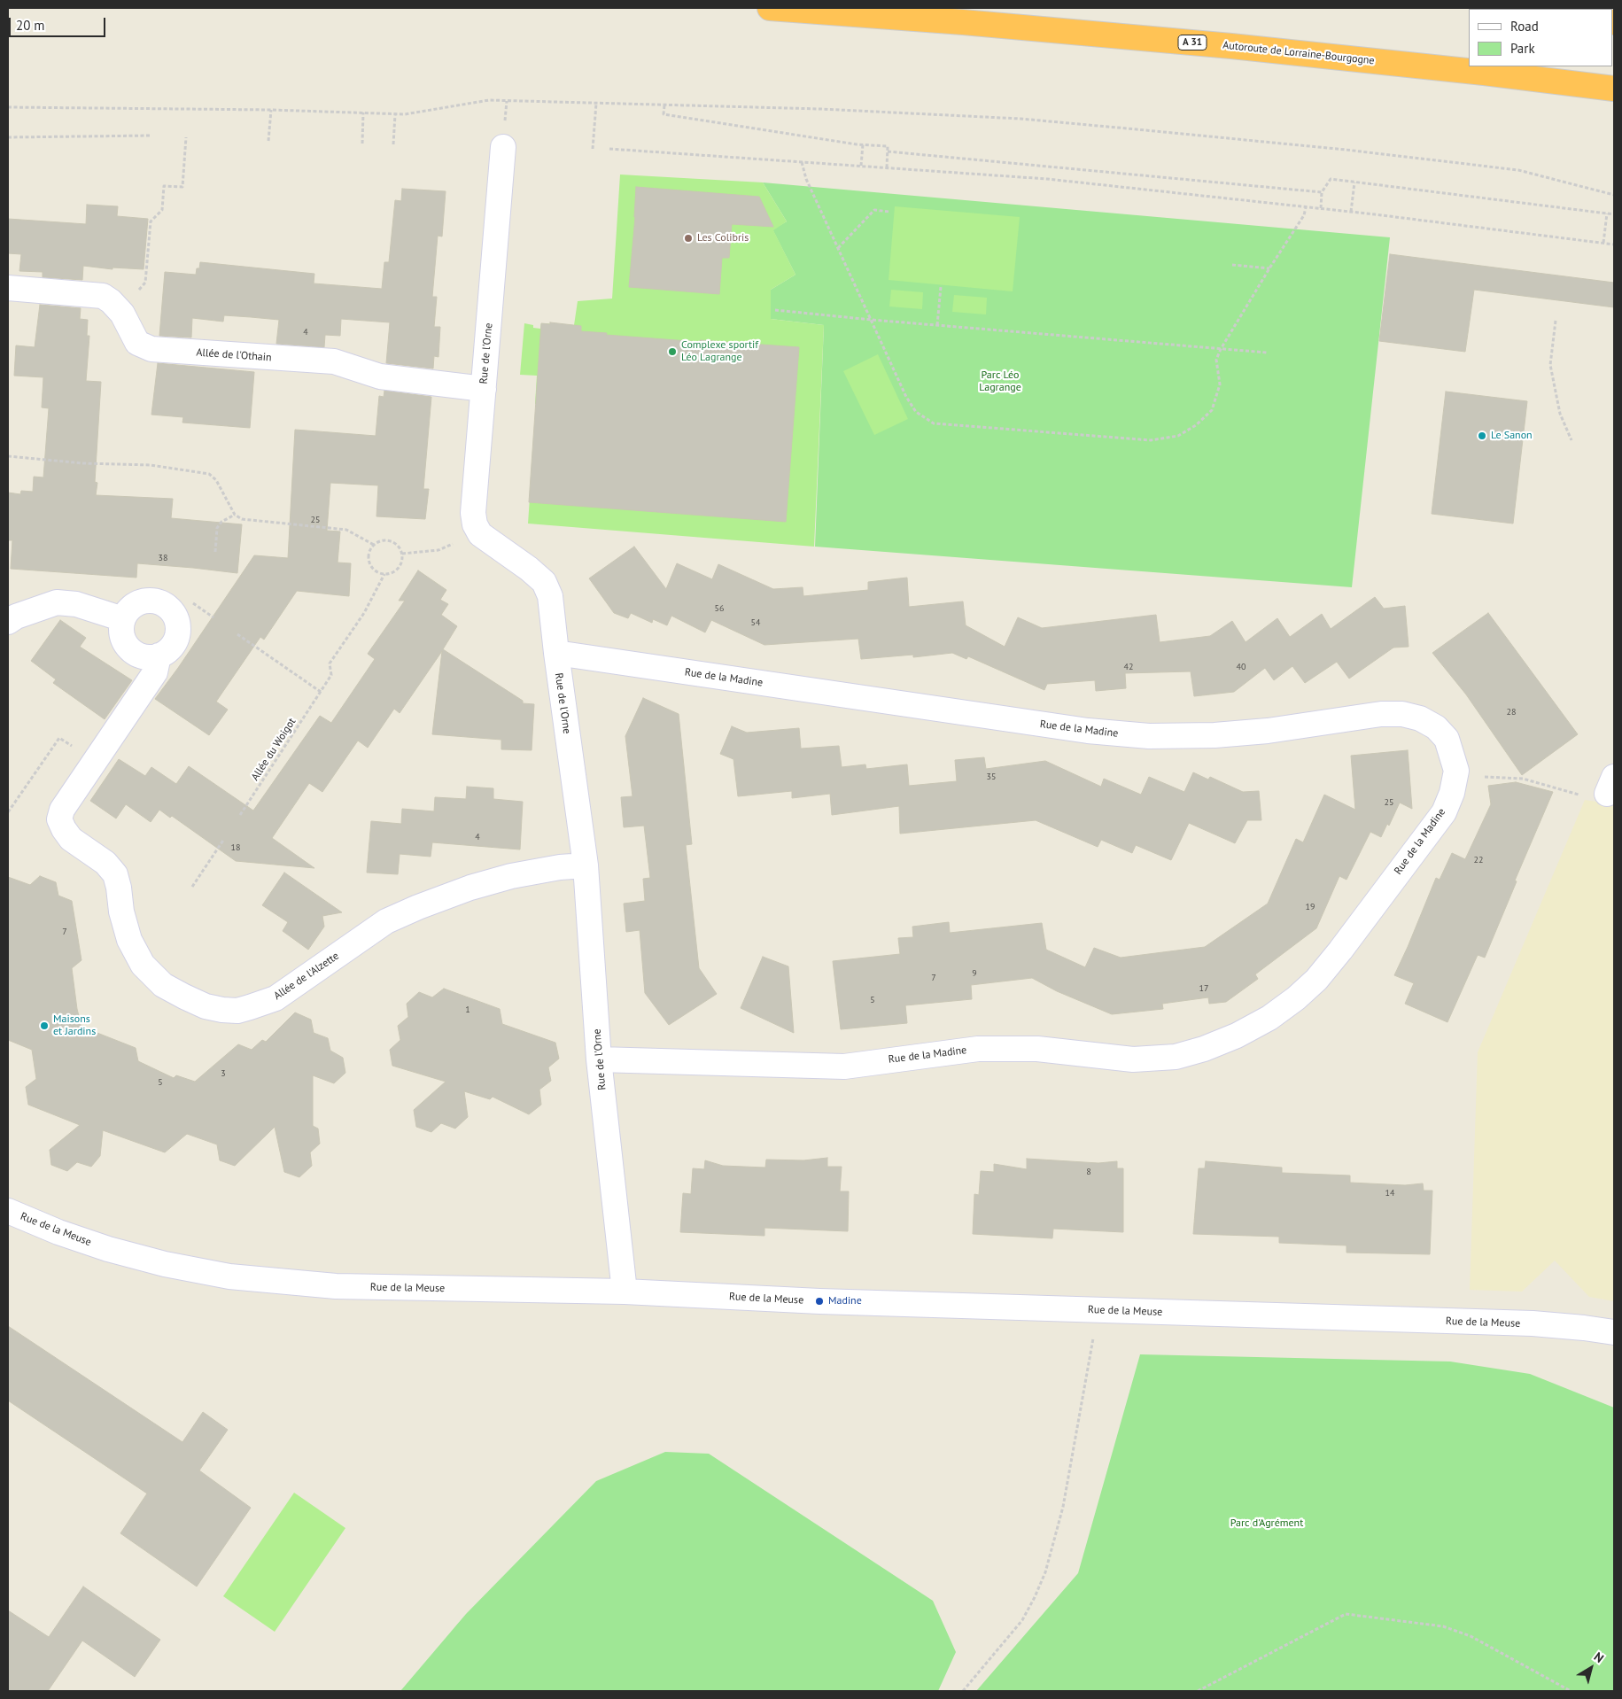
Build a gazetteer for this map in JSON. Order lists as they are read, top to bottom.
{
  "streets": {
    "highway": ["A 31", "Autoroute de Lorraine-Bourgogne"],
    "street": [
      "Rue de l'Orne",
      "Allée de l'Othain",
      "Rue de la Madine",
      "Allée de l'Alzette",
      "Rue de la Meuse"
    ],
    "path": ["Allée du Woigot"]
  },
  "crossings": [
    ["Rue de l'Orne", "Allée de l'Othain"],
    ["Rue de l'Orne", "Rue de la Madine"],
    ["Rue de l'Orne", "Allée de l'Alzette"],
    ["Rue de l'Orne", "Rue de la Meuse"]
  ],
  "parks": ["Parc Léo Lagrange", "Parc d'Agrément"],
  "places": [
    "Les Colibris",
    "Complexe sportif Léo Lagrange",
    "Le Sanon",
    "Maisons et Jardins",
    "Madine"
  ],
  "house_numbers": [
    "4",
    "25",
    "38",
    "56",
    "54",
    "42",
    "40",
    "28",
    "35",
    "25",
    "4",
    "18",
    "22",
    "19",
    "7",
    "9",
    "7",
    "17",
    "5",
    "1",
    "3",
    "5",
    "8",
    "14"
  ],
  "legend": ["Road", "Park"],
  "scale_bar": "20 m",
  "north": "top right"
}
